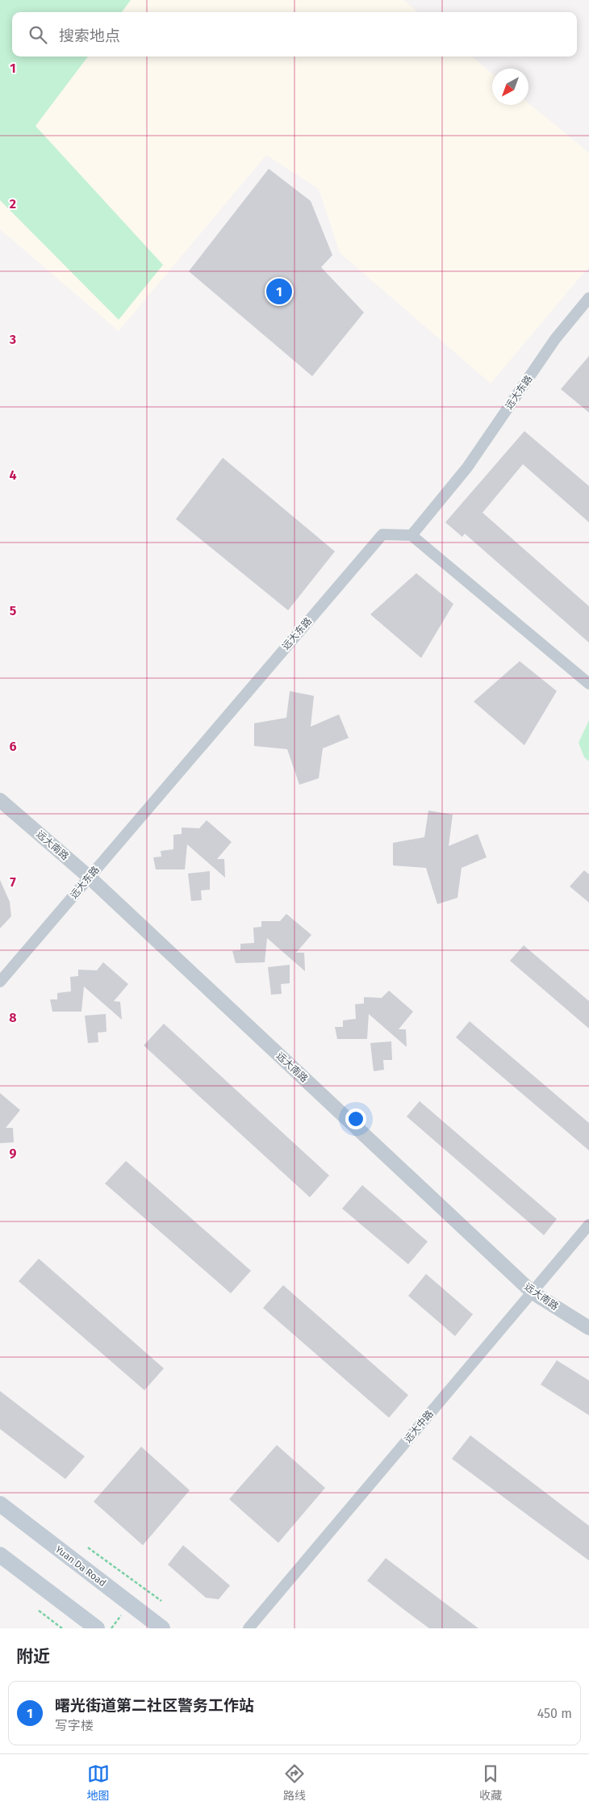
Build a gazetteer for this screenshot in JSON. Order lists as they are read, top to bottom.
{
  "streets": {
    "main road": ["Yuan Da Road"],
    "street": ["远大东路", "远大南路", "远大中路"]
  },
  "crossings": [
    ["远大东路", "远大南路"],
    ["远大南路", "远大中路"]
  ],
  "north": "bottom left",
  "page": {
    "search": "搜索地点",
    "pins": "1",
    "heading": "附近",
    "list": [
      {
        "mark": "1",
        "name": "曙光街道第二社区警务工作站",
        "note": "写字楼",
        "value": "450 m"
      }
    ],
    "nav": ["地图", "路线", "收藏"]
  },
  "grid": {
    "rows": [
      "1",
      "2",
      "3",
      "4",
      "5",
      "6",
      "7",
      "8",
      "9"
    ]
  }
}
